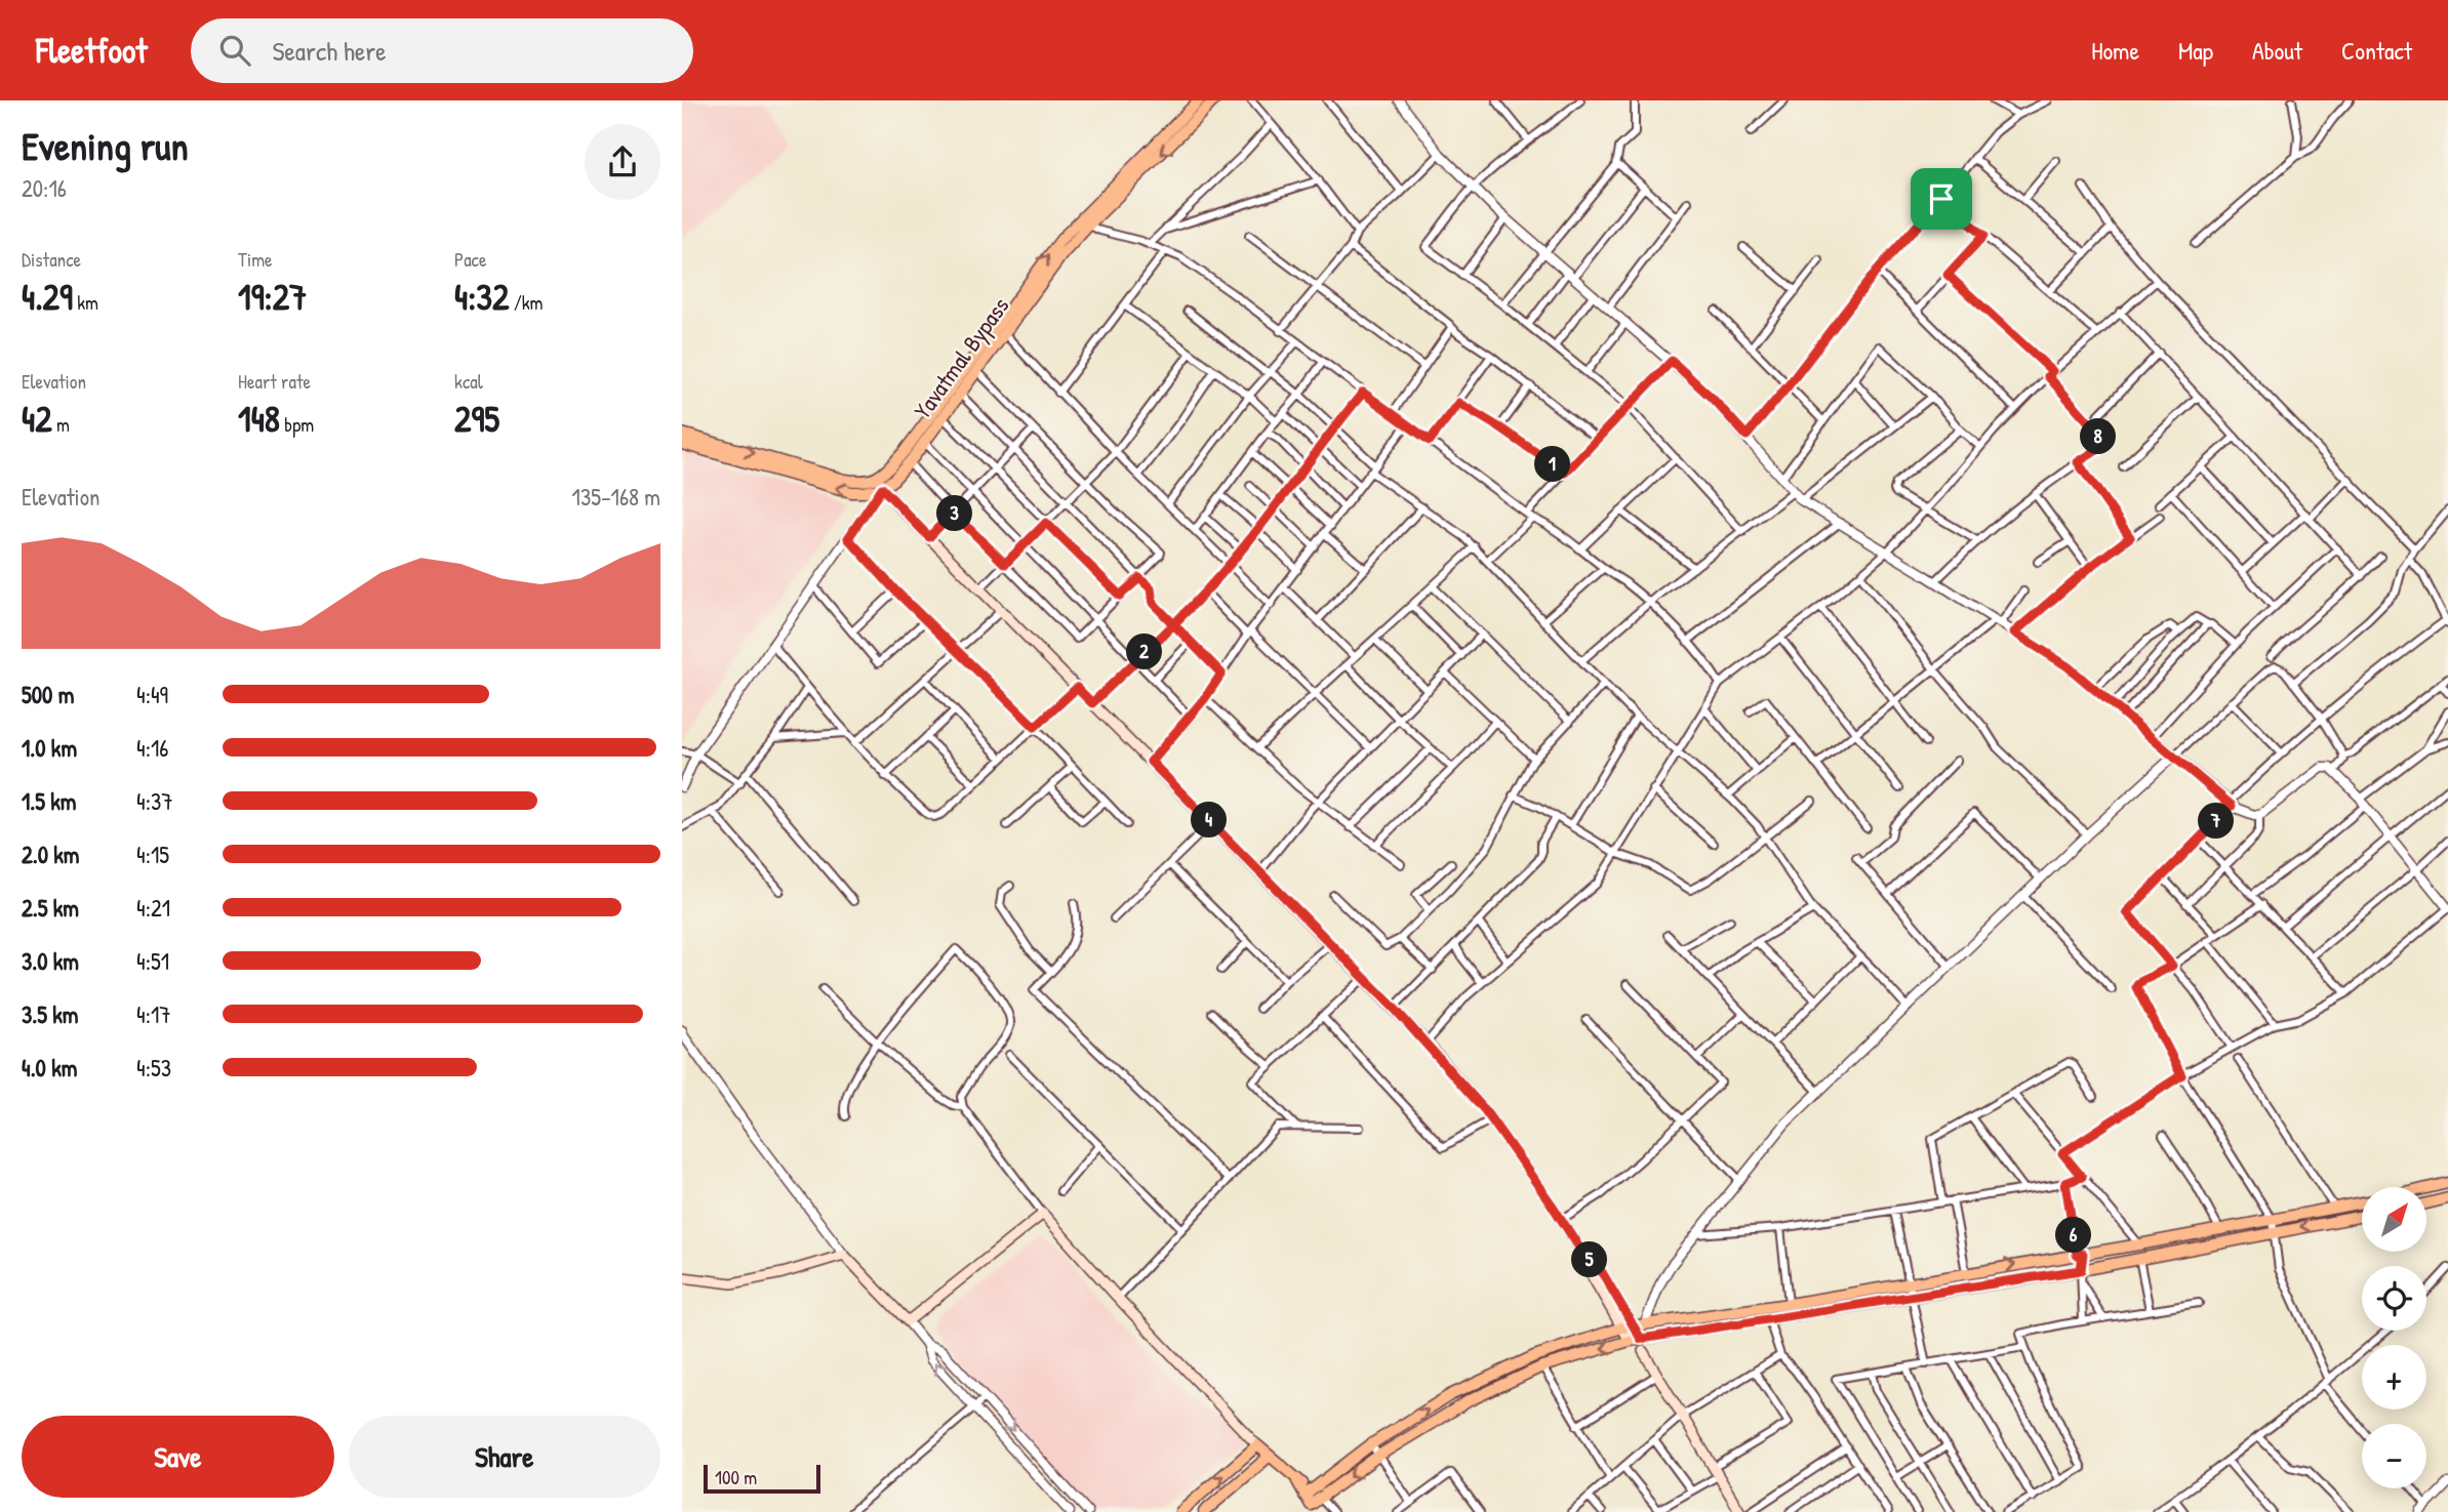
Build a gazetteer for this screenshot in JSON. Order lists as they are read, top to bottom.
{
  "streets": {
    "main road": ["Yavatmal Bypass"]
  },
  "scale_bar": "100 m",
  "north": "top right",
  "page": {
    "header": "Fleetfoot",
    "search": "Search here",
    "nav": [
      "Home",
      "Map",
      "About",
      "Contact"
    ],
    "heading": ["Evening run", "20:16"],
    "stats": [
      ["Distance", "4.29 km"],
      ["Time", "19:27"],
      ["Pace", "4:32 /km"],
      ["Elevation", "42 m"],
      ["Heart rate", "148 bpm"],
      ["kcal", "295"]
    ],
    "pins": [
      "8",
      "1",
      "3",
      "2",
      "4",
      "7",
      "6",
      "5"
    ],
    "chart": ["Elevation", "135–168 m"],
    "list": [
      {
        "name": "500 m",
        "note": "4:49"
      },
      {
        "name": "1.0 km",
        "note": "4:16"
      },
      {
        "name": "1.5 km",
        "note": "4:37"
      },
      {
        "name": "2.0 km",
        "note": "4:15"
      },
      {
        "name": "2.5 km",
        "note": "4:21"
      },
      {
        "name": "3.0 km",
        "note": "4:51"
      },
      {
        "name": "3.5 km",
        "note": "4:17"
      },
      {
        "name": "4.0 km",
        "note": "4:53"
      }
    ],
    "map_buttons": ["+", "−"],
    "buttons": ["Save", "Share"],
    "scale": "100 m"
  }
}
